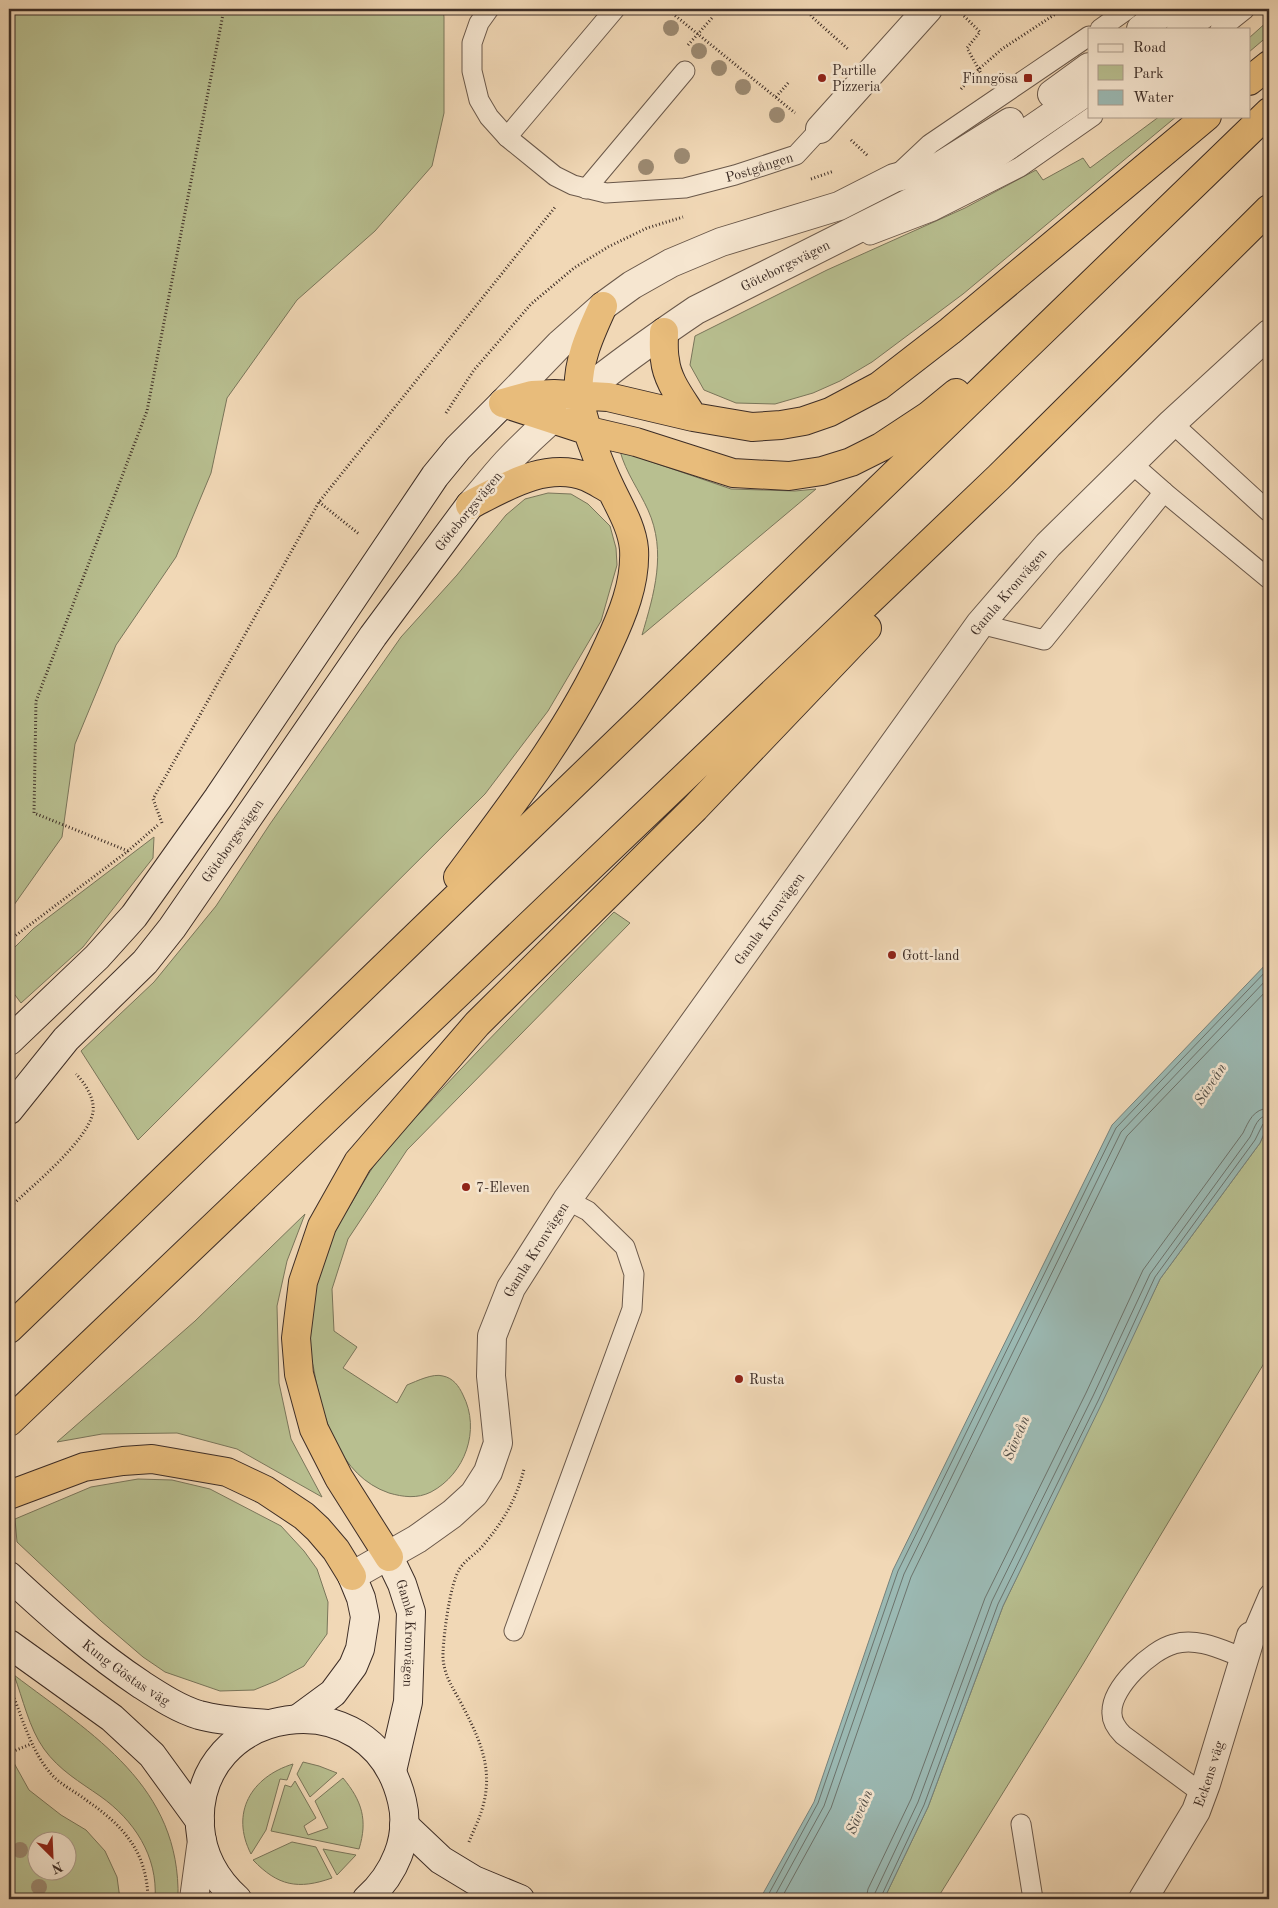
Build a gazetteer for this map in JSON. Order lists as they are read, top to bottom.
{
  "streets": {
    "street": [
      "Postgången",
      "Göteborgsvägen",
      "Gamla Kronvägen",
      "Kung Göstas väg",
      "Eckens väg"
    ]
  },
  "water": ["Säveån"],
  "places": {
    "other": [
      "Partille Pizzeria",
      "Gott-land",
      "7-Eleven",
      "Rusta"
    ],
    "transit": ["Finngösa"]
  },
  "legend": ["Road", "Park", "Water"],
  "north": "bottom right"
}
